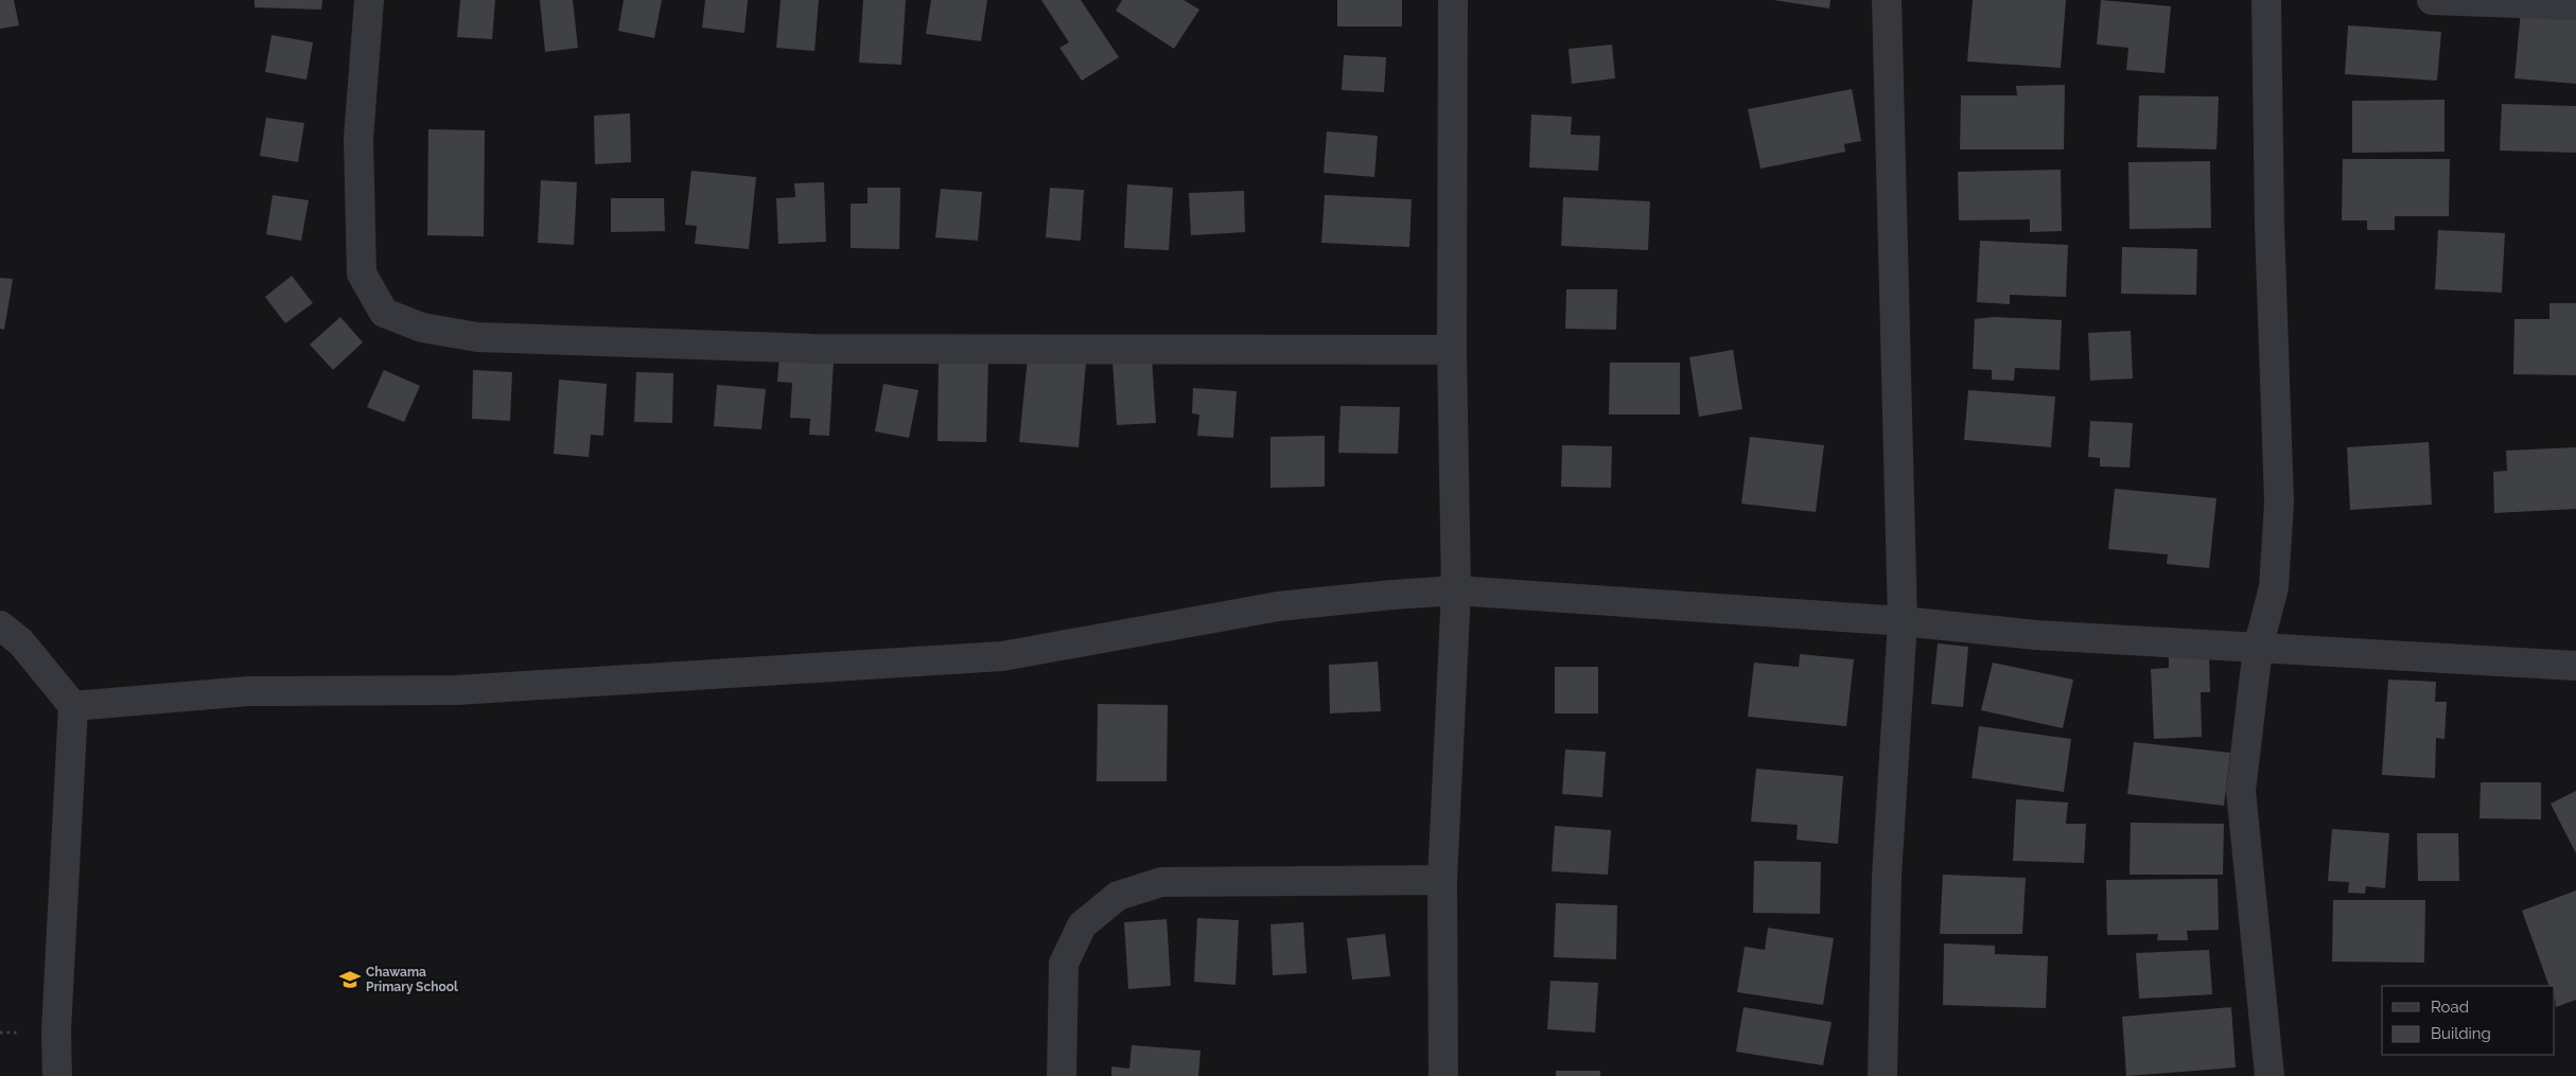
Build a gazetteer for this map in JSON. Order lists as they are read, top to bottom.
{
  "places": {
    "school or university": ["Chawama Primary School"]
  },
  "legend": ["Road", "Building"]
}
